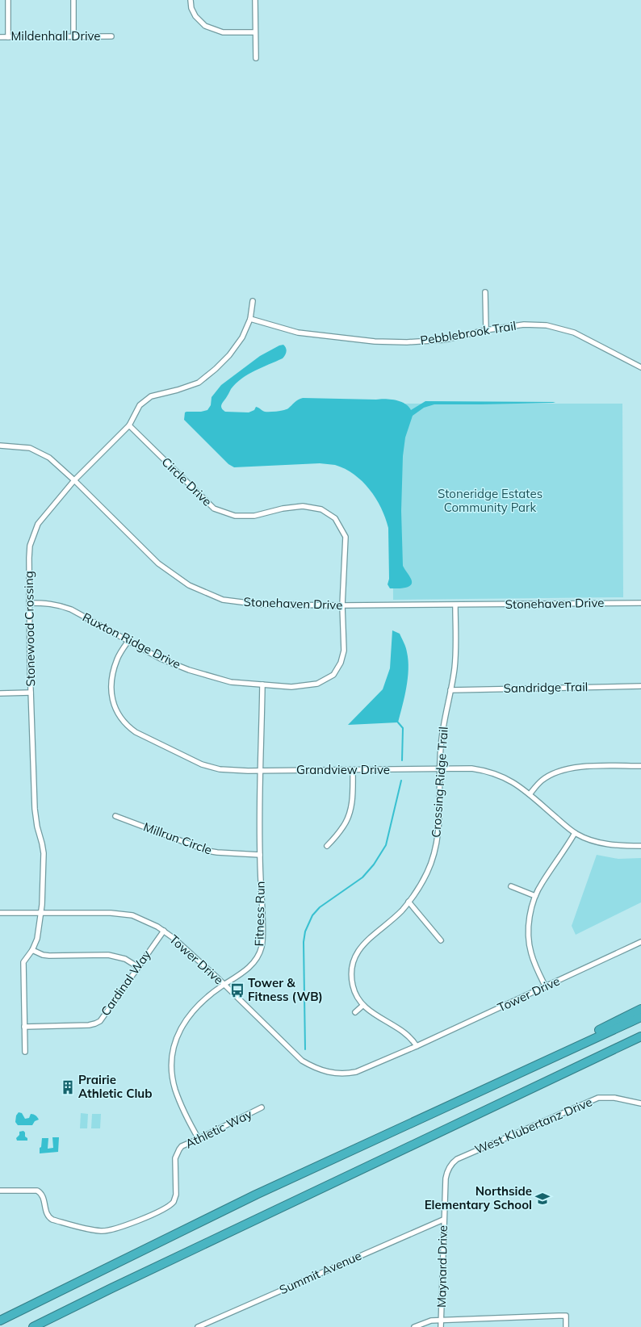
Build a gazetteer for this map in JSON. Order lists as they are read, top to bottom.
{
  "streets": {
    "street": [
      "Mildenhall Drive",
      "Pebblebrook Trail",
      "Circle Drive",
      "Stonehaven Drive",
      "Stonewood Crossing",
      "Ruxton Ridge Drive",
      "Sandridge Trail",
      "Grandview Drive",
      "Crossing Ridge Trail",
      "Millrun Circle",
      "Fitness Run",
      "Tower Drive",
      "Cardinal Way",
      "West Klubertanz Drive",
      "Athletic Way",
      "Maynard Drive",
      "Summit Avenue"
    ]
  },
  "crossings": [
    ["Pebblebrook Trail", "Stonewood Crossing"],
    ["Circle Drive", "Stonehaven Drive"],
    ["Circle Drive", "Stonewood Crossing"],
    ["Circle Drive", "Ruxton Ridge Drive"],
    ["Stonehaven Drive", "Stonewood Crossing"],
    ["Stonehaven Drive", "Ruxton Ridge Drive"],
    ["Stonehaven Drive", "Crossing Ridge Trail"],
    ["Stonewood Crossing", "Ruxton Ridge Drive"],
    ["Stonewood Crossing", "Tower Drive"],
    ["Stonewood Crossing", "Cardinal Way"],
    ["Ruxton Ridge Drive", "Grandview Drive"],
    ["Ruxton Ridge Drive", "Fitness Run"],
    ["Sandridge Trail", "Crossing Ridge Trail"],
    ["Grandview Drive", "Crossing Ridge Trail"],
    ["Grandview Drive", "Fitness Run"],
    ["Millrun Circle", "Fitness Run"],
    ["Fitness Run", "Tower Drive"],
    ["Fitness Run", "Athletic Way"],
    ["Tower Drive", "Cardinal Way"],
    ["West Klubertanz Drive", "Maynard Drive"],
    ["Maynard Drive", "Summit Avenue"]
  ],
  "parks": ["Stoneridge Estates Community Park"],
  "places": {
    "bus stop": ["Tower & Fitness (WB)"],
    "building": ["Prairie Athletic Club"],
    "school or university": ["Northside Elementary School"]
  }
}
